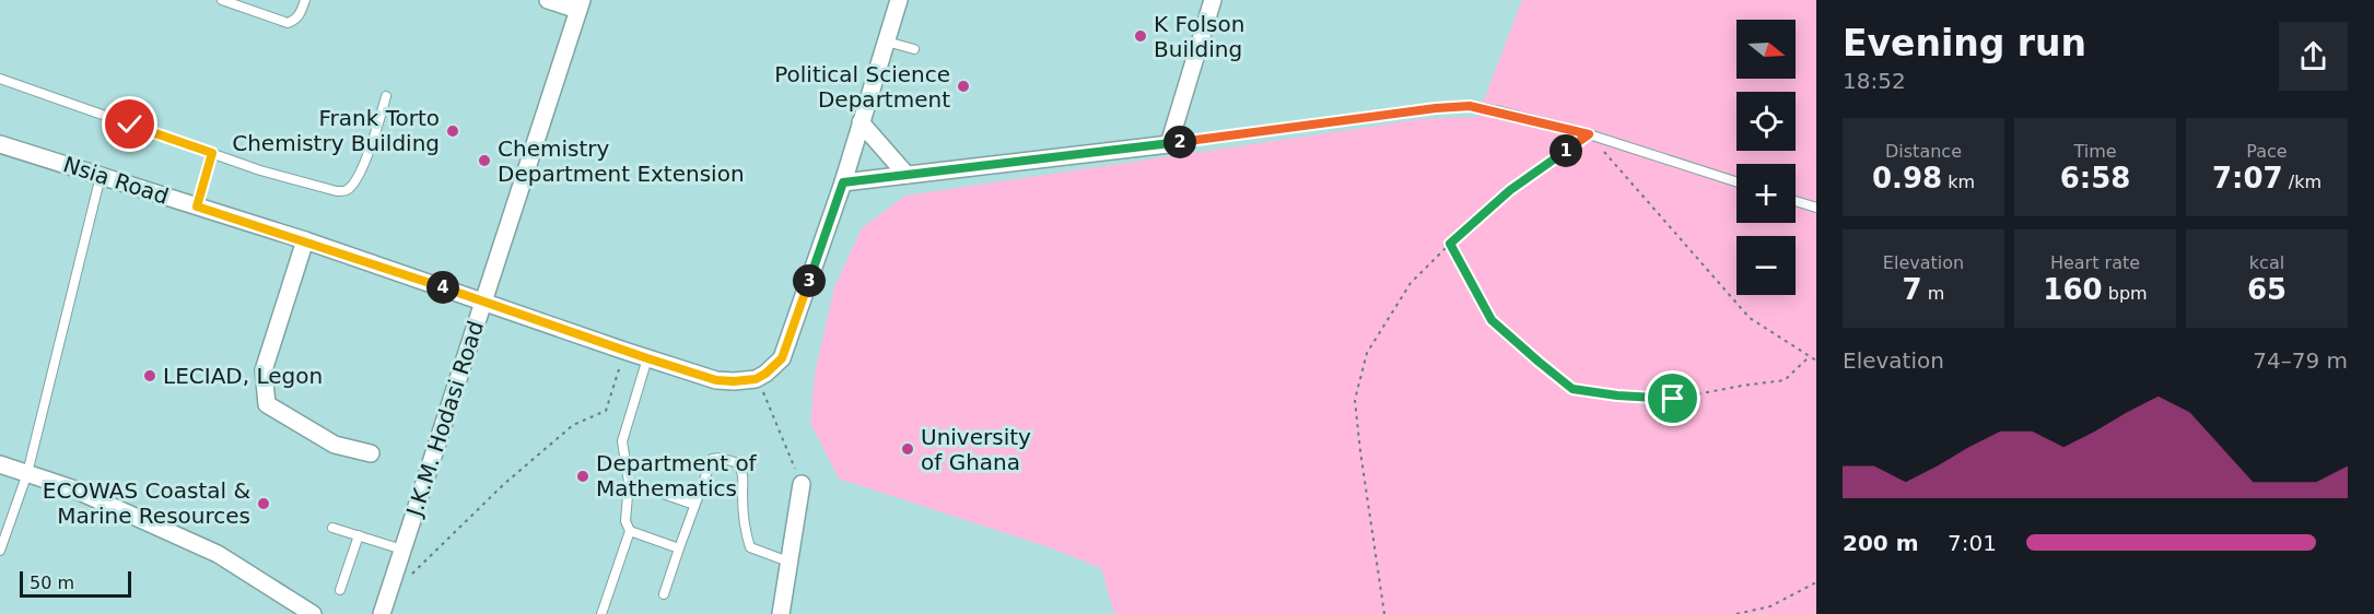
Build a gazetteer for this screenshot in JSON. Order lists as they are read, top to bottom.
{
  "streets": {
    "street": ["Nsia Road", "J.K.M. Hodasi Road"]
  },
  "crossings": [
    ["Nsia Road", "J.K.M. Hodasi Road"]
  ],
  "places": [
    "K Folson Building",
    "Political Science Department",
    "Frank Torto Chemistry Building",
    "Chemistry Department Extension",
    "LECIAD, Legon",
    "University of Ghana",
    "Department of Mathematics",
    "ECOWAS Coastal & Marine Resources"
  ],
  "scale_bar": "50 m",
  "north": "right",
  "page": {
    "heading": ["Evening run", "18:52"],
    "map_buttons": ["+", "−"],
    "stats": [
      ["Distance", "0.98 km"],
      ["Time", "6:58"],
      ["Pace", "7:07 /km"],
      ["Elevation", "7 m"],
      ["Heart rate", "160 bpm"],
      ["kcal", "65"]
    ],
    "pins": [
      "2",
      "1",
      "3",
      "4"
    ],
    "chart": ["Elevation", "74–79 m"],
    "list": [
      {
        "name": "200 m",
        "note": "7:01"
      }
    ],
    "scale": "50 m"
  }
}
